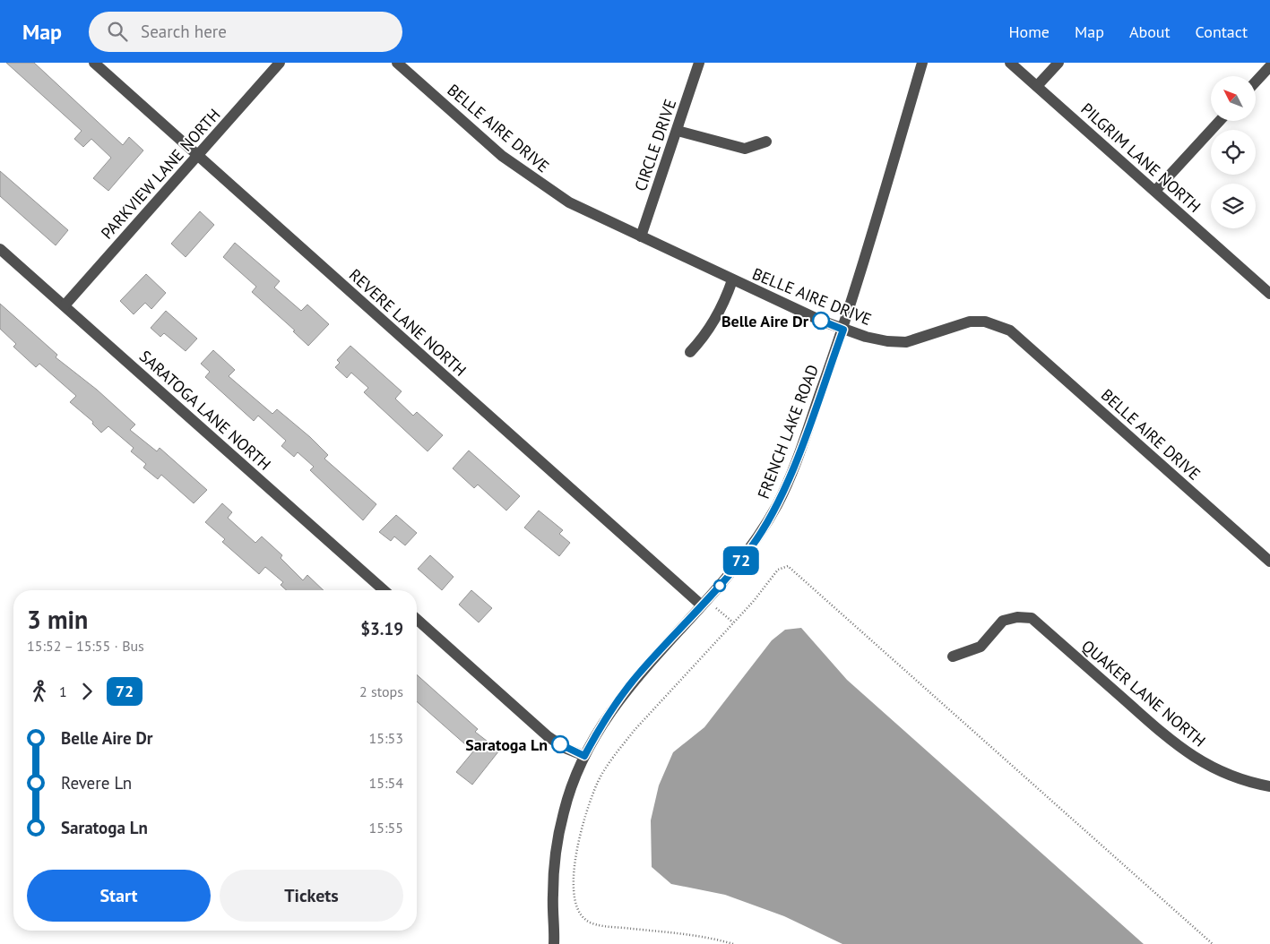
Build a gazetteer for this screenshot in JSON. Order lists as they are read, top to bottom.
{
  "streets": {
    "street": [
      "BELLE AIRE DRIVE",
      "CIRCLE DRIVE",
      "PILGRIM LANE NORTH",
      "PARKVIEW LANE NORTH",
      "REVERE LANE NORTH",
      "SARATOGA LANE NORTH",
      "FRENCH LAKE ROAD",
      "QUAKER LANE NORTH"
    ]
  },
  "crossings": [
    ["BELLE AIRE DRIVE", "CIRCLE DRIVE"],
    ["BELLE AIRE DRIVE", "FRENCH LAKE ROAD"],
    ["PARKVIEW LANE NORTH", "REVERE LANE NORTH"],
    ["PARKVIEW LANE NORTH", "SARATOGA LANE NORTH"],
    ["REVERE LANE NORTH", "FRENCH LAKE ROAD"]
  ],
  "places": ["Belle Aire Dr", "Saratoga Ln"],
  "lines": ["bus line 72"],
  "north": "top left",
  "page": {
    "header": "Map",
    "search": "Search here",
    "nav": [
      "Home",
      "Map",
      "About",
      "Contact"
    ],
    "on_map": "72",
    "heading": ["3 min", "15:52 – 15:55 · Bus", "$3.19"],
    "legs": ["1", "72", "2 stops"],
    "list": [
      {
        "name": "Belle Aire Dr",
        "value": "15:53"
      },
      {
        "name": "Revere Ln",
        "value": "15:54"
      },
      {
        "name": "Saratoga Ln",
        "value": "15:55"
      }
    ],
    "buttons": ["Start", "Tickets"]
  }
}
